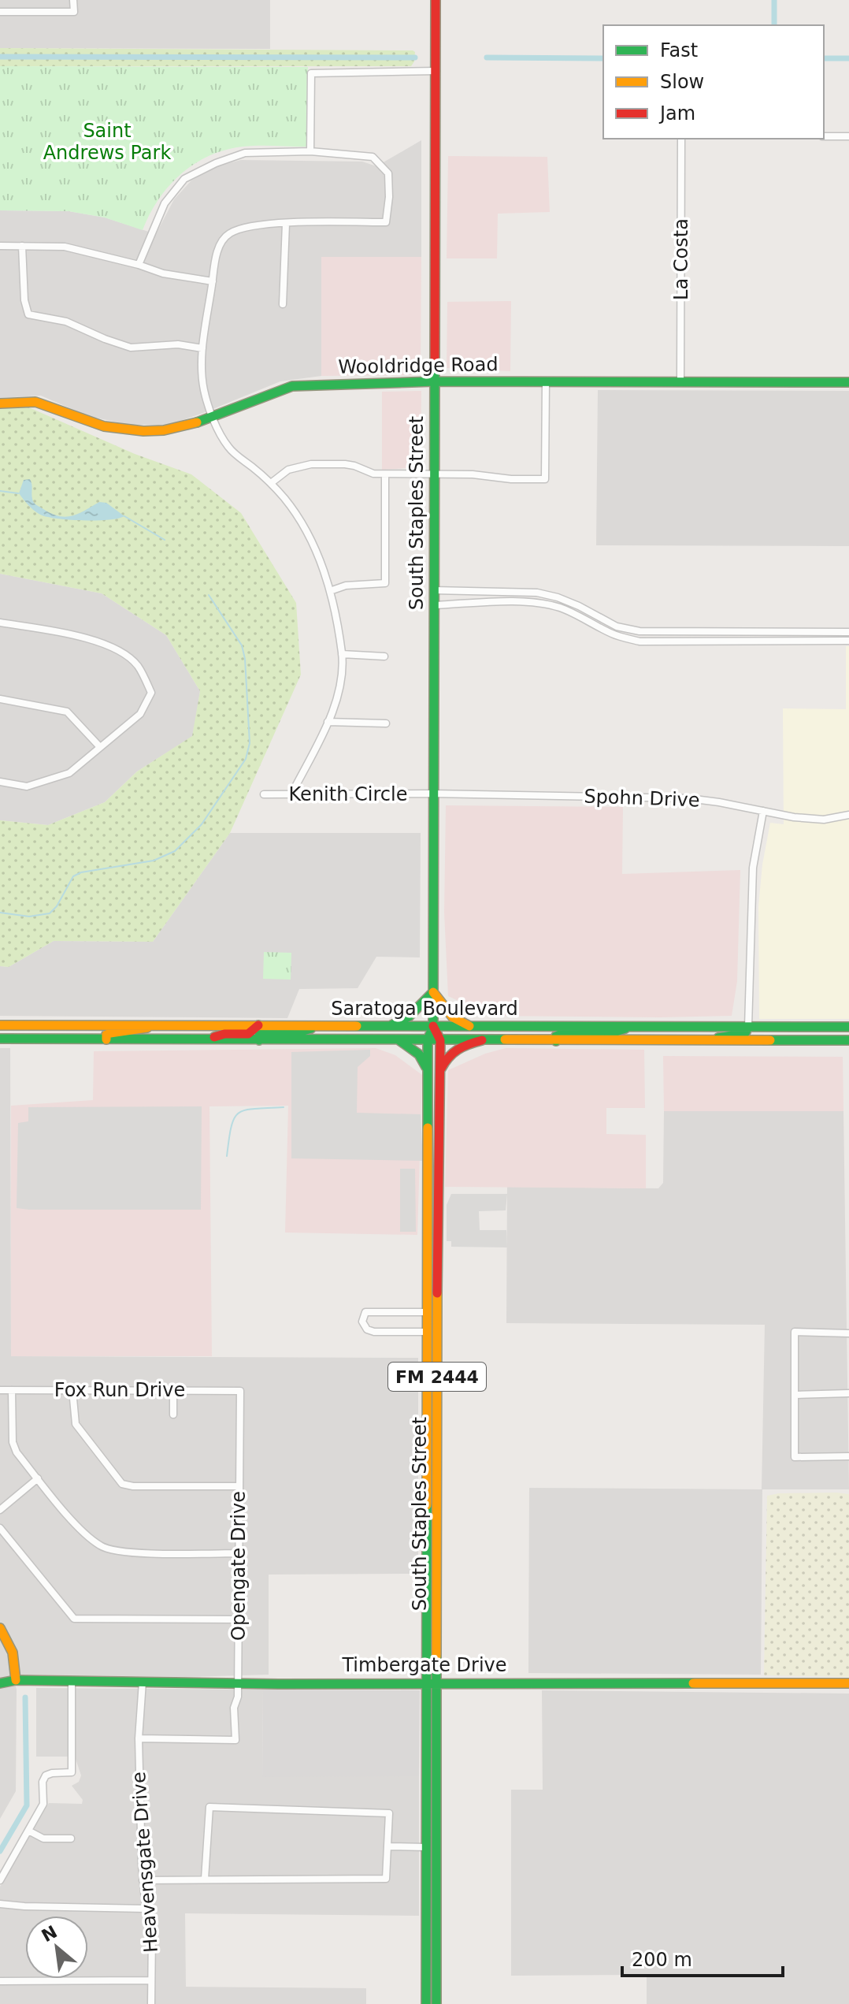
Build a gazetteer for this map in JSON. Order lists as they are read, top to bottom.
{
  "streets": {
    "main road": [
      "Wooldridge Road",
      "South Staples Street",
      "Saratoga Boulevard",
      "FM 2444",
      "Timbergate Drive"
    ],
    "street": [
      "La Costa",
      "Kenith Circle",
      "Spohn Drive",
      "Fox Run Drive",
      "Opengate Drive",
      "Heavensgate Drive"
    ]
  },
  "crossings": [
    ["La Costa", "Wooldridge Road"],
    ["Wooldridge Road", "South Staples Street"],
    ["South Staples Street", "Kenith Circle"],
    ["South Staples Street", "Spohn Drive"],
    ["South Staples Street", "Saratoga Boulevard"],
    ["South Staples Street", "Timbergate Drive"],
    ["Kenith Circle", "Spohn Drive"],
    ["Fox Run Drive", "Opengate Drive"],
    ["Opengate Drive", "Timbergate Drive"],
    ["Opengate Drive", "Heavensgate Drive"],
    ["Timbergate Drive", "Heavensgate Drive"]
  ],
  "parks": ["Saint Andrews Park"],
  "legend": ["Fast", "Slow", "Jam"],
  "scale_bar": "200 m",
  "north": "top left"
}
